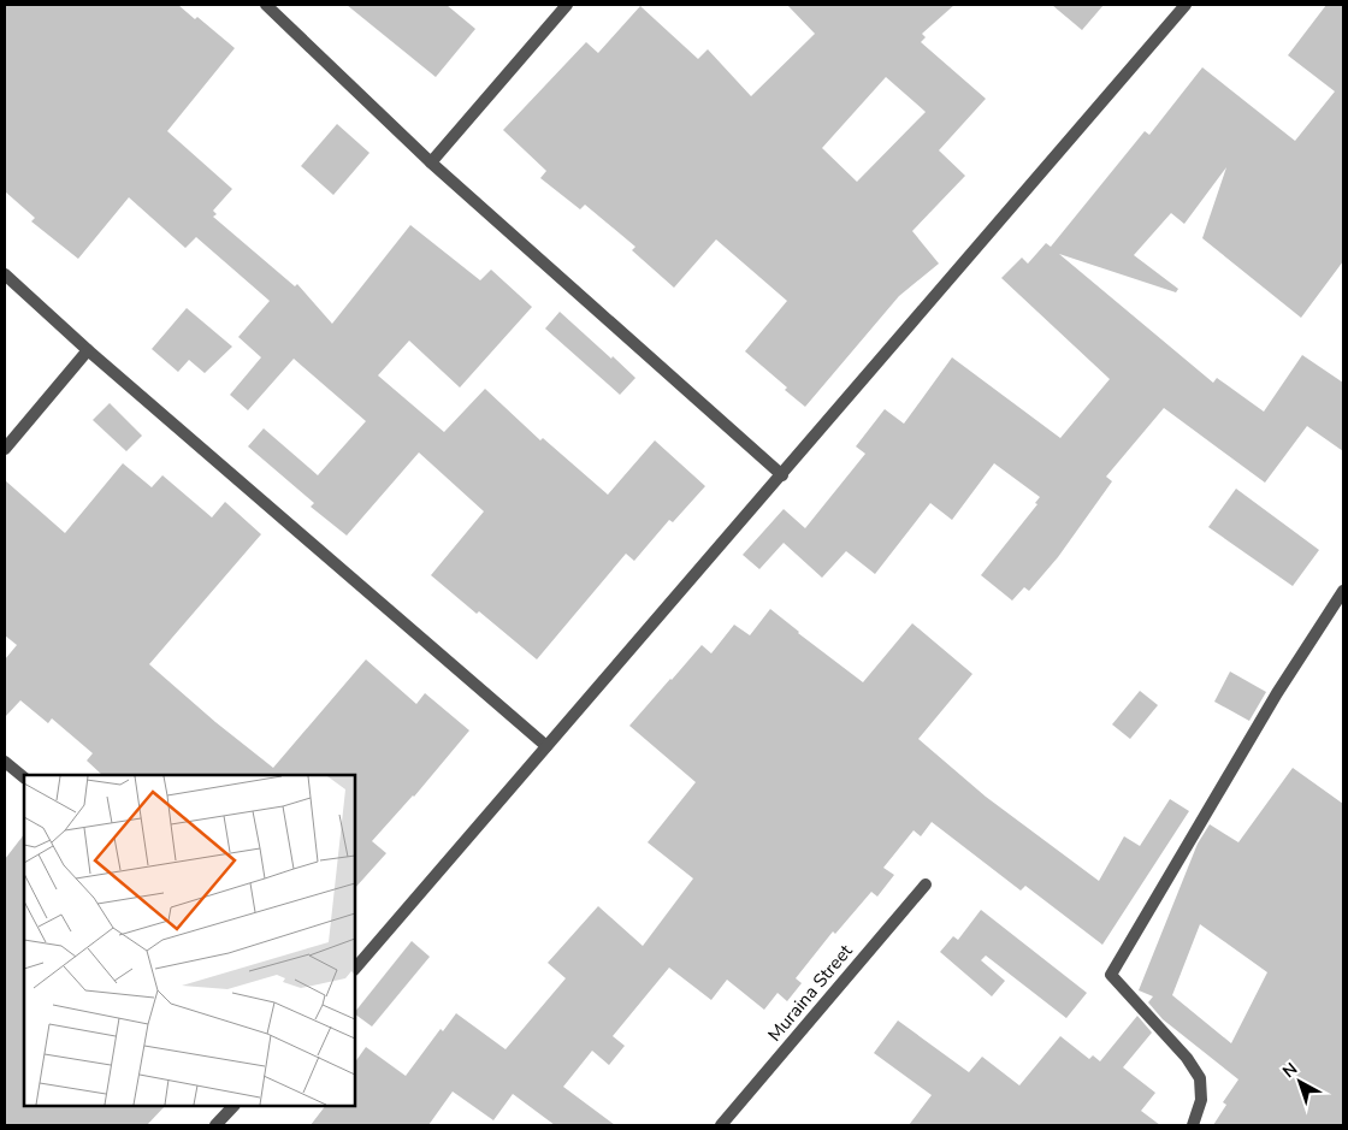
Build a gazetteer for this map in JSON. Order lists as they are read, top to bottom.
{
  "streets": {
    "street": ["Muraina Street"]
  },
  "north": "top left"
}
